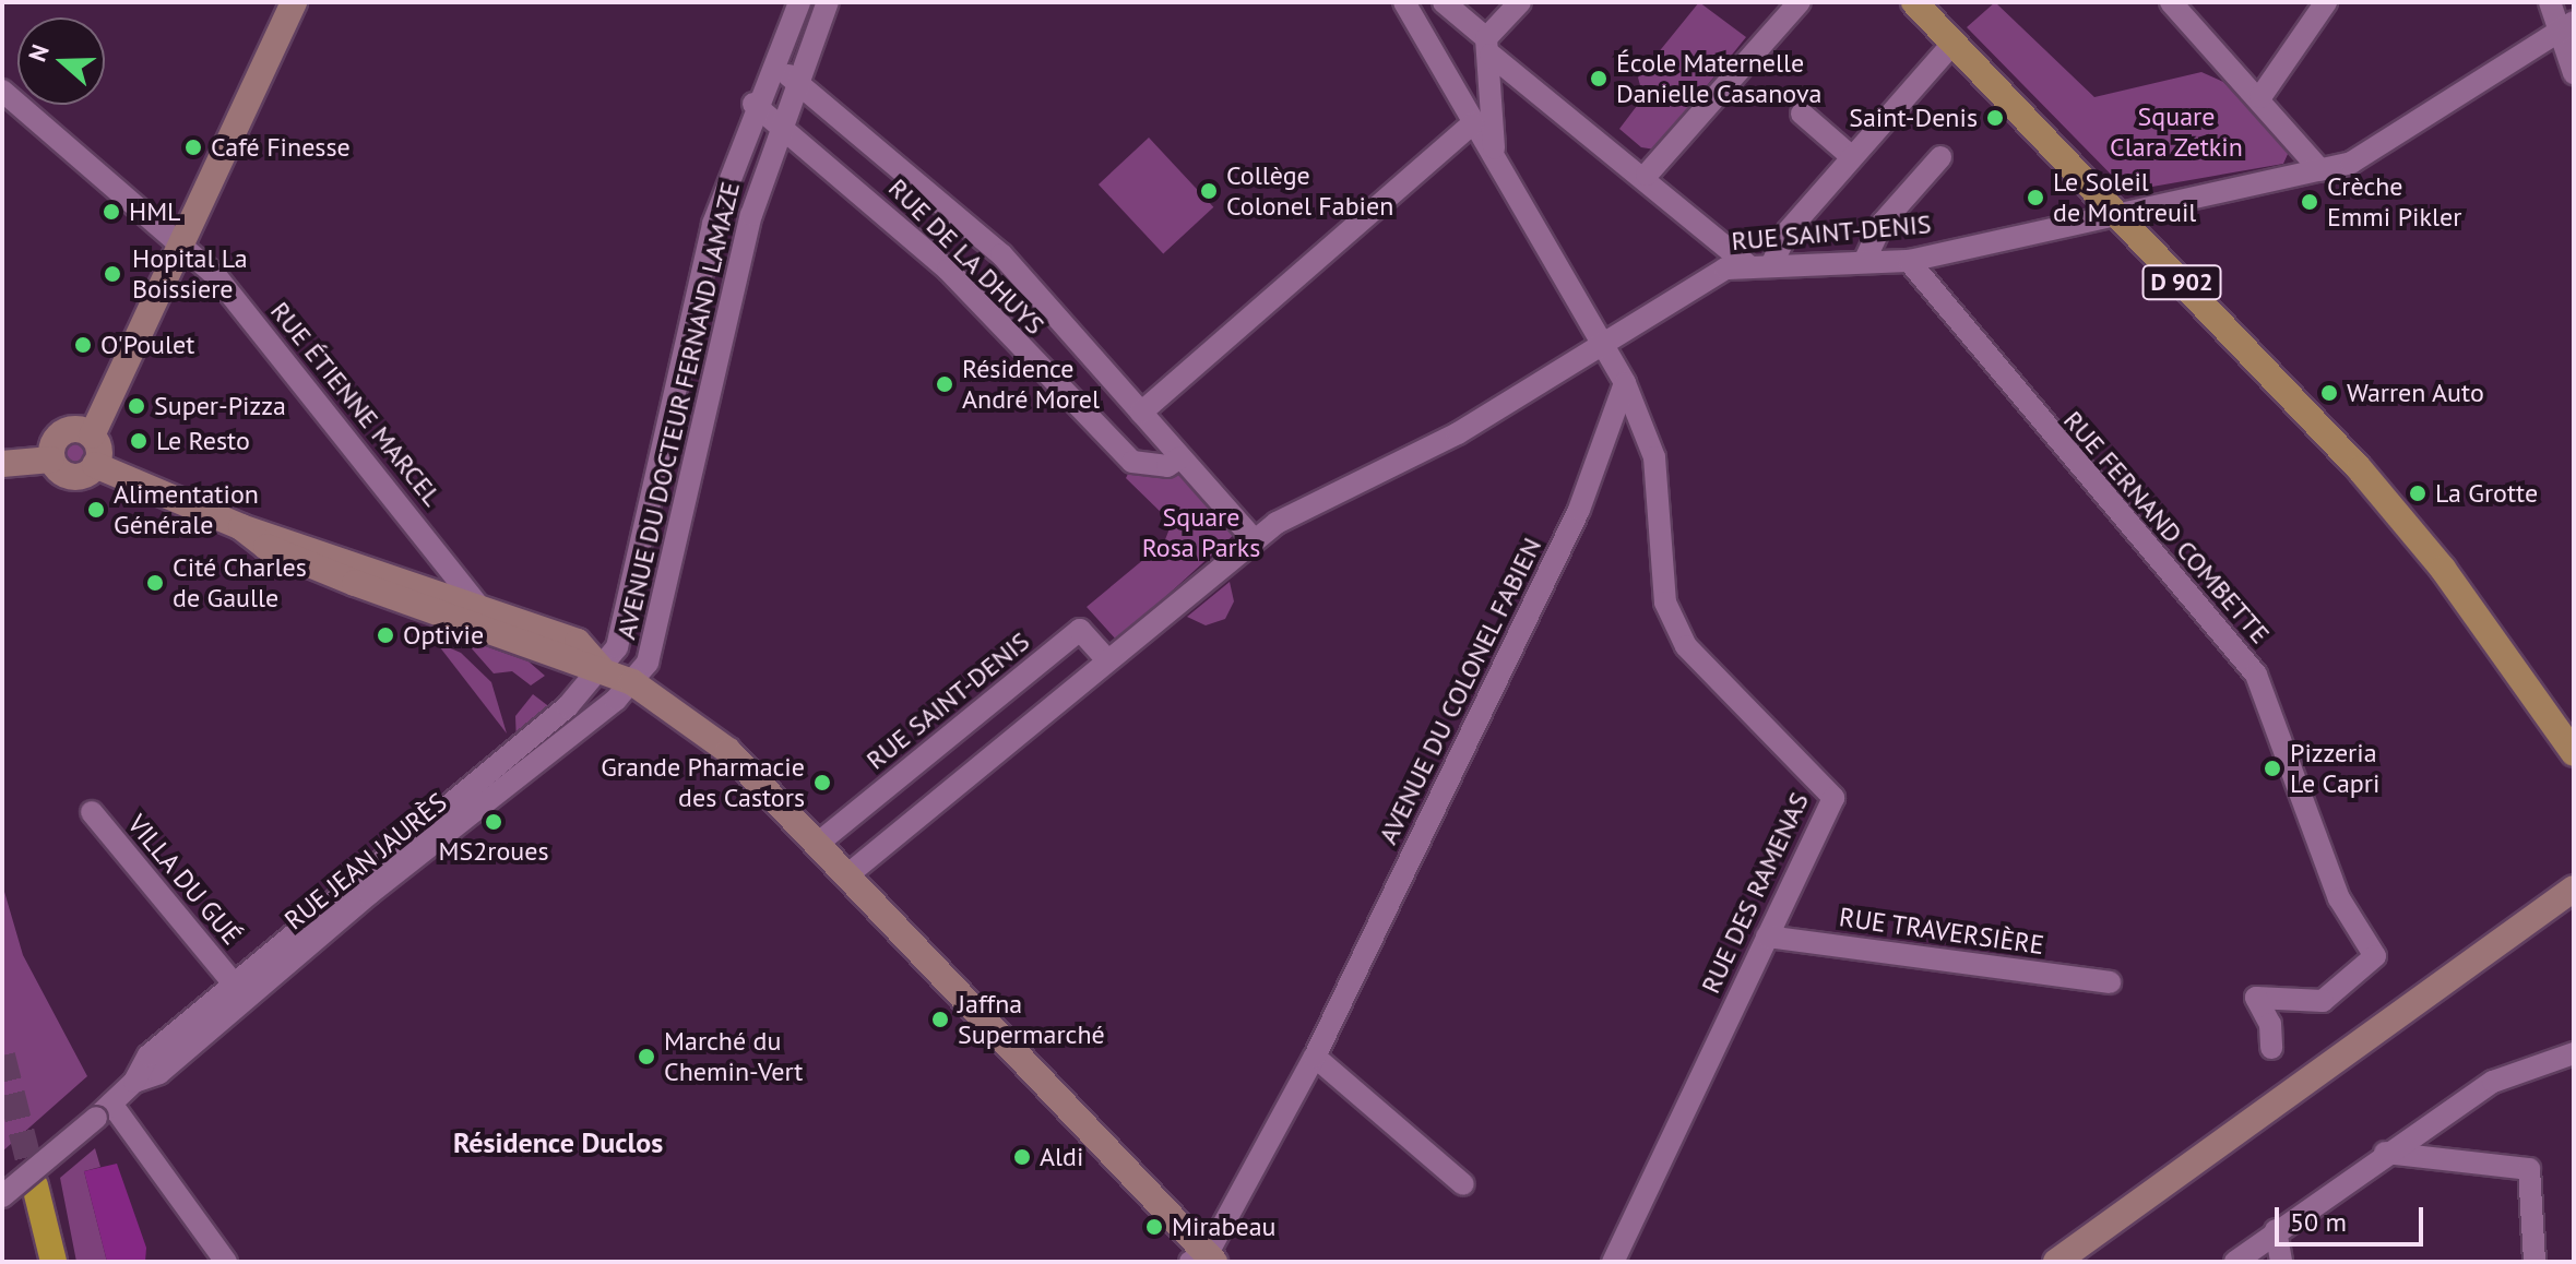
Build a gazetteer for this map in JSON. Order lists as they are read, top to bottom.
{
  "streets": {
    "main road": ["D 902"],
    "street": [
      "RUE SAINT-DENIS",
      "RUE DE LA DHUYS",
      "RUE ÉTIENNE MARCEL",
      "AVENUE DU DOCTEUR FERNAND LAMAZE",
      "RUE FERNAND COMBETTE",
      "AVENUE DU COLONEL FABIEN",
      "RUE JEAN JAURÈS",
      "VILLA DU GUÉ",
      "RUE DES RAMENAS",
      "RUE TRAVERSIÈRE"
    ]
  },
  "crossings": [
    ["RUE SAINT-DENIS", "RUE DE LA DHUYS"],
    ["RUE SAINT-DENIS", "D 902"],
    ["RUE SAINT-DENIS", "RUE FERNAND COMBETTE"],
    ["RUE DE LA DHUYS", "AVENUE DU DOCTEUR FERNAND LAMAZE"],
    ["AVENUE DU DOCTEUR FERNAND LAMAZE", "RUE JEAN JAURÈS"],
    ["AVENUE DU COLONEL FABIEN", "RUE DES RAMENAS"],
    ["RUE JEAN JAURÈS", "VILLA DU GUÉ"],
    ["RUE DES RAMENAS", "RUE TRAVERSIÈRE"]
  ],
  "districts": ["Résidence Duclos"],
  "parks": ["Square Clara Zetkin", "Square Rosa Parks"],
  "places": [
    "École Maternelle Danielle Casanova",
    "Saint-Denis",
    "Café Finesse",
    "Collège Colonel Fabien",
    "Le Soleil de Montreuil",
    "Crèche Emmi Pikler",
    "HML",
    "Hopital La Boissiere",
    "O'Poulet",
    "Résidence André Morel",
    "Warren Auto",
    "Super-Pizza",
    "Le Resto",
    "La Grotte",
    "Alimentation Générale",
    "Cité Charles de Gaulle",
    "Optivie",
    "Pizzeria Le Capri",
    "Grande Pharmacie des Castors",
    "MS2roues",
    "Jaffna Supermarché",
    "Marché du Chemin-Vert",
    "Aldi",
    "Mirabeau"
  ],
  "scale_bar": "50 m",
  "north": "left"
}
